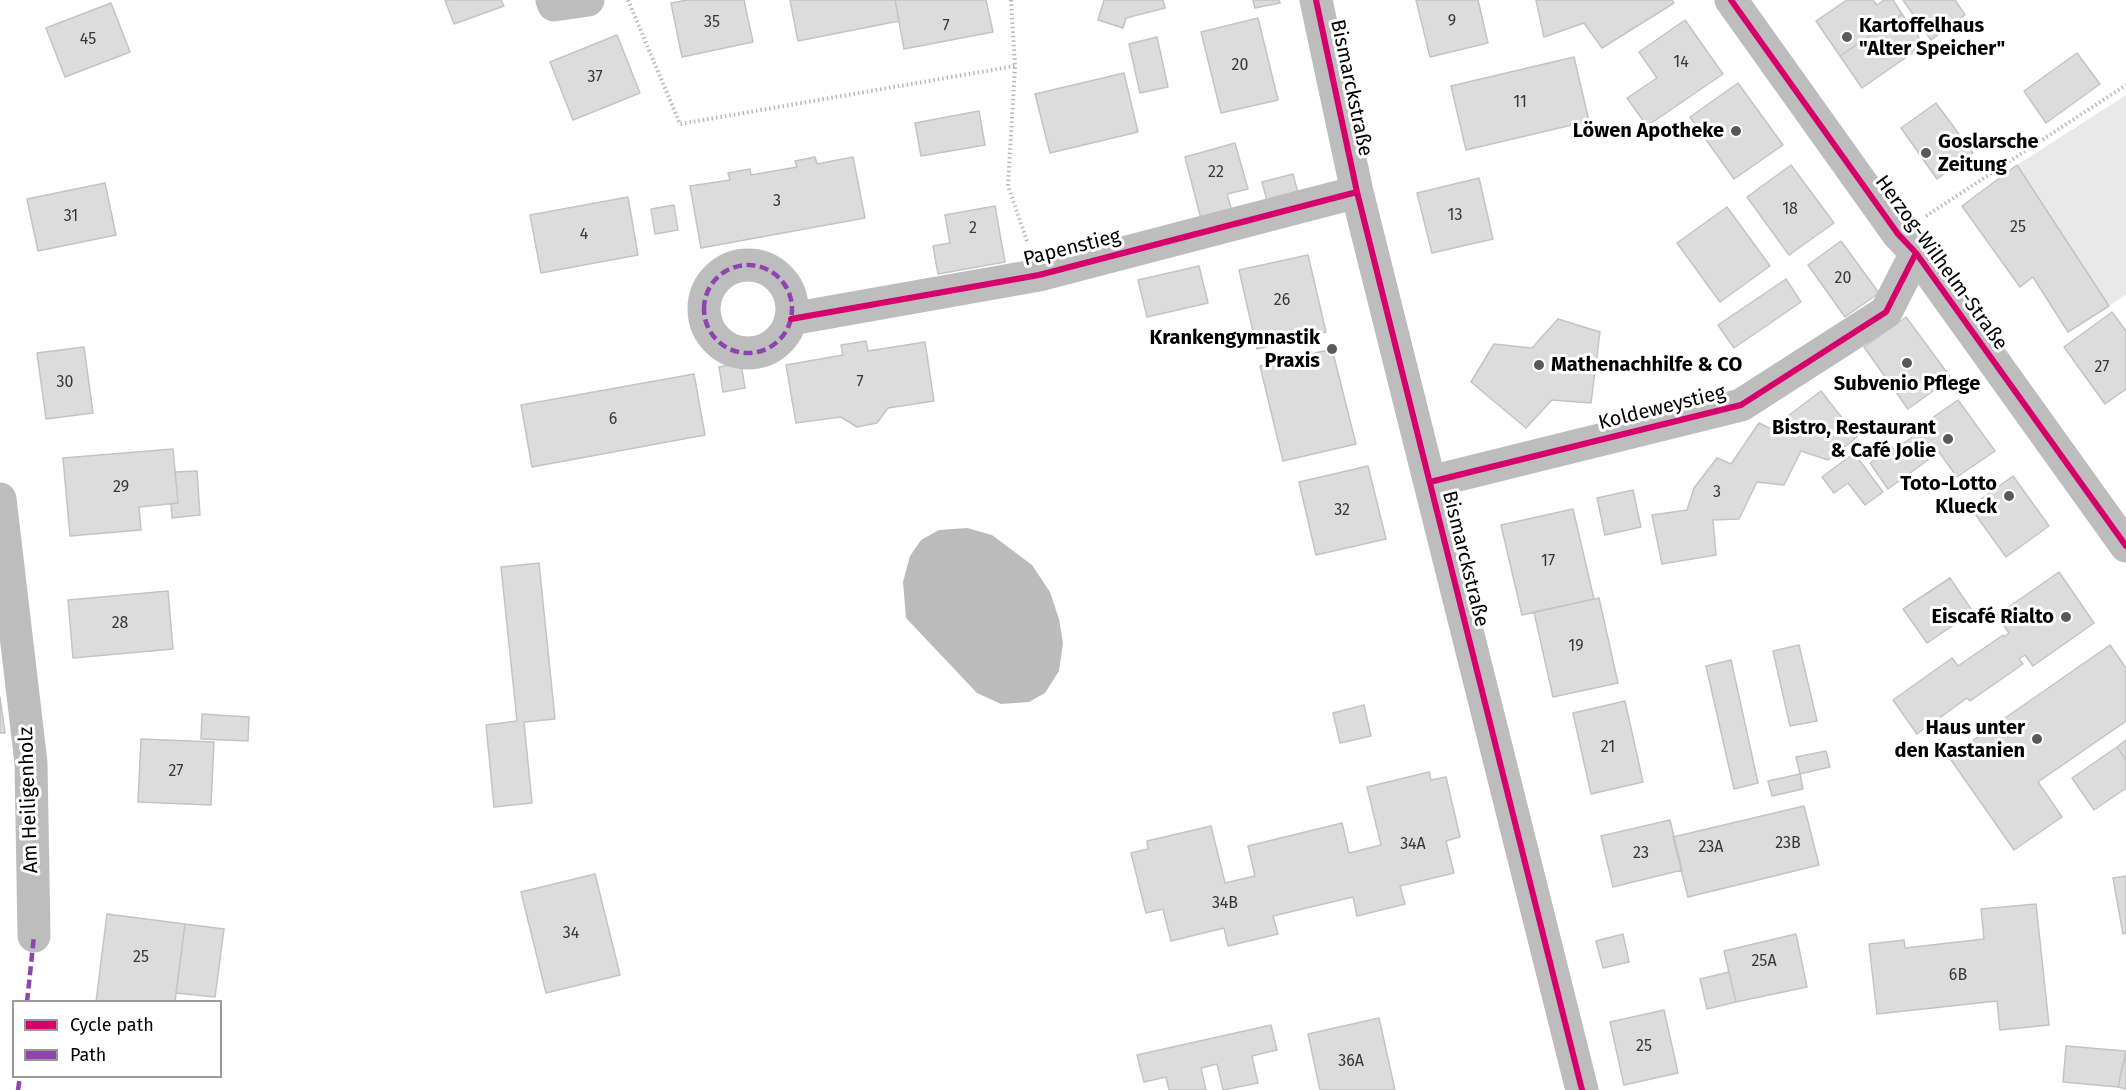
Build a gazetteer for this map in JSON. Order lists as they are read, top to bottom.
{
  "streets": {
    "street": [
      "Bismarckstraße",
      "Papenstieg",
      "Herzog-Wilhelm-Straße",
      "Koldeweystieg",
      "Am Heiligenholz"
    ]
  },
  "crossings": [
    ["Bismarckstraße", "Papenstieg"],
    ["Bismarckstraße", "Koldeweystieg"],
    ["Herzog-Wilhelm-Straße", "Koldeweystieg"]
  ],
  "places": [
    "Kartoffelhaus \"Alter Speicher\"",
    "Löwen Apotheke",
    "Goslarsche Zeitung",
    "Krankengymnastik Praxis",
    "Subvenio Pflege",
    "Mathenachhilfe & CO",
    "Bistro, Restaurant & Café Jolie",
    "Toto-Lotto Klueck",
    "Eiscafé Rialto",
    "Haus unter den Kastanien"
  ],
  "house_numbers": [
    "9",
    "35",
    "7",
    "45",
    "14",
    "20",
    "37",
    "11",
    "22",
    "3",
    "18",
    "13",
    "31",
    "25",
    "2",
    "4",
    "20",
    "26",
    "27",
    "30",
    "7",
    "6",
    "29",
    "3",
    "32",
    "17",
    "28",
    "19",
    "21",
    "27",
    "23B",
    "34A",
    "23A",
    "23",
    "34B",
    "34",
    "25",
    "25A",
    "6B",
    "25",
    "36A"
  ],
  "legend": ["Cycle path", "Path"]
}
